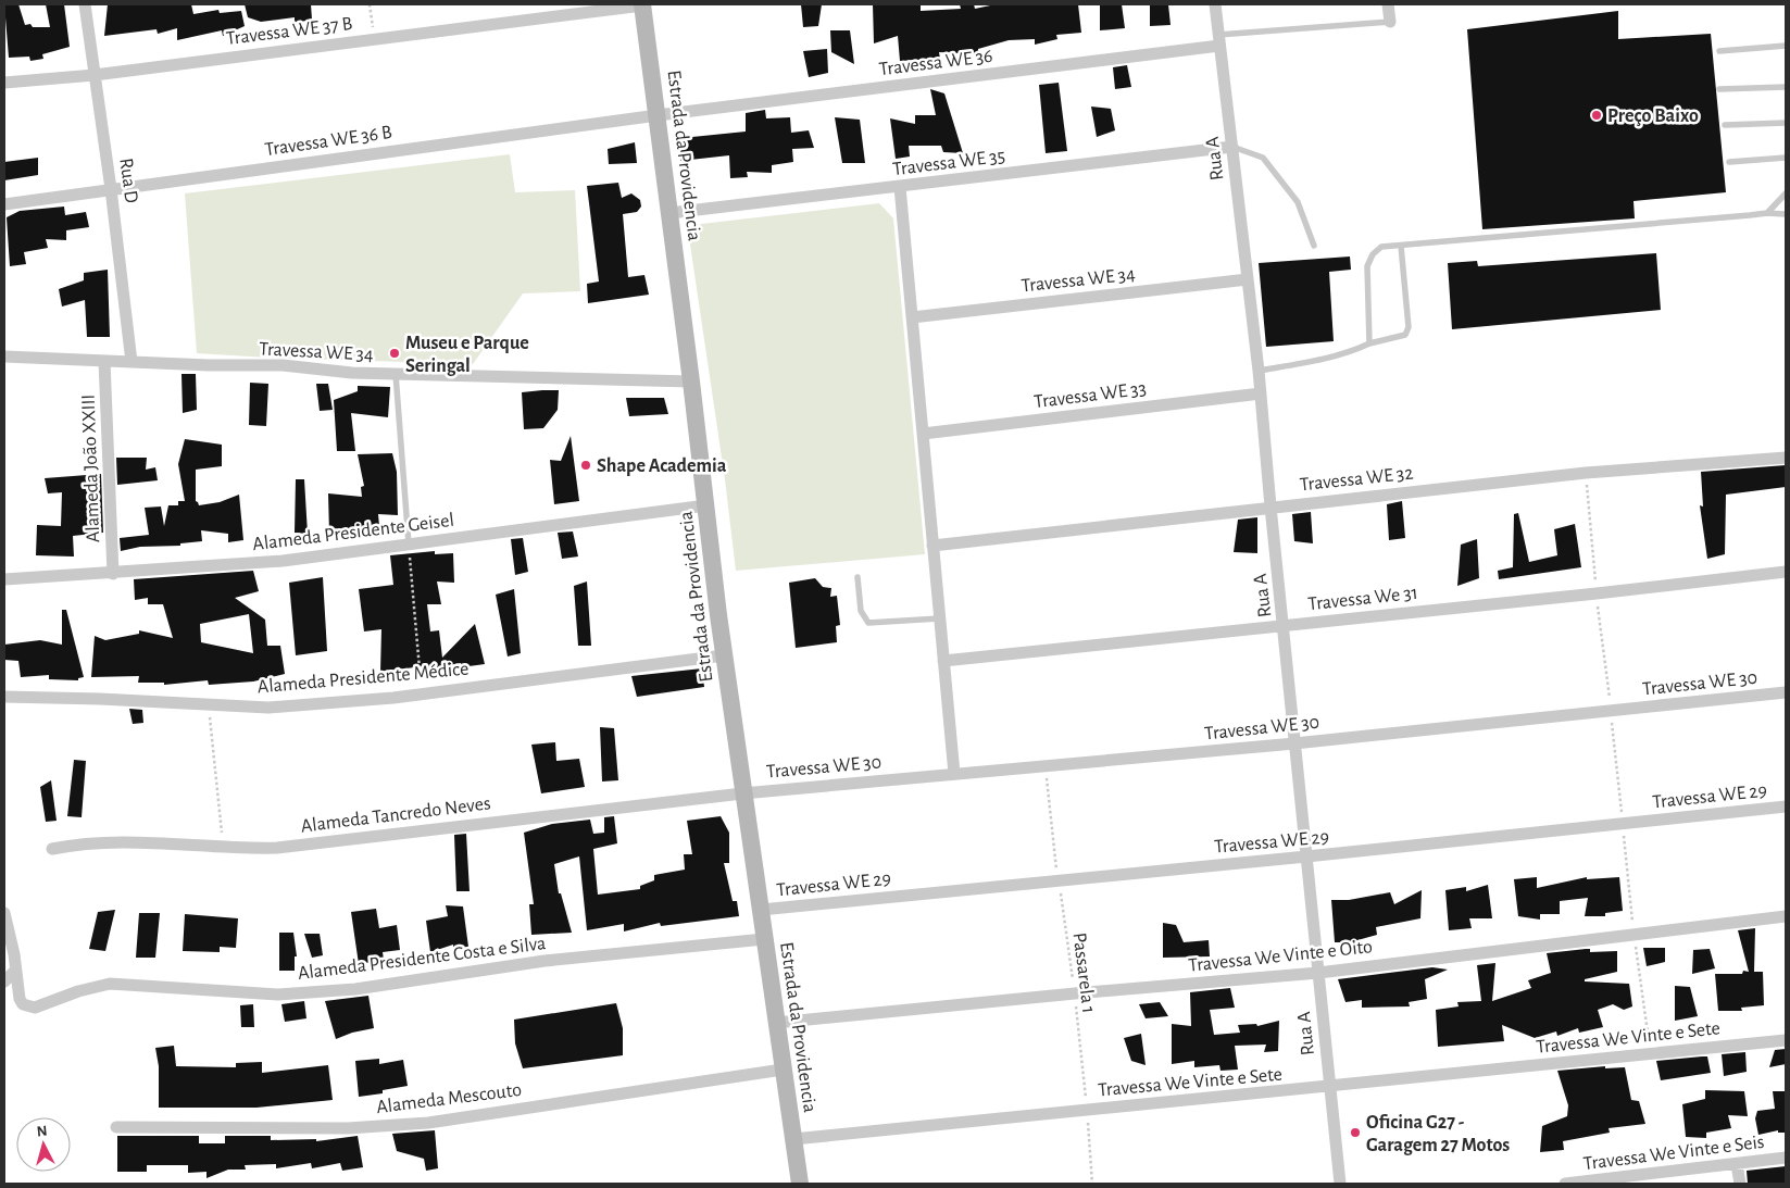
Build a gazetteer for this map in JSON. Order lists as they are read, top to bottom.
{
  "streets": {
    "main road": ["Estrada da Providencia"],
    "street": [
      "Travessa WE 37 B",
      "Travessa WE 36",
      "Travessa WE 36 B",
      "Rua A",
      "Travessa WE 35",
      "Rua D",
      "Travessa WE 34",
      "Travessa WE 33",
      "Alameda João XXIII",
      "Travessa WE 32",
      "Alameda Presidente Geisel",
      "Travessa We 31",
      "Alameda Presidente Médice",
      "Travessa WE 30",
      "Travessa WE 29",
      "Alameda Tancredo Neves",
      "Travessa We Vinte e Oito",
      "Alameda Presidente Costa e Silva",
      "Travessa We Vinte e Sete",
      "Alameda Mescouto",
      "Travessa We Vinte e Seis"
    ],
    "path": ["Passarela 1"]
  },
  "crossings": [
    ["Travessa WE 37 B", "Estrada da Providencia"],
    ["Travessa WE 37 B", "Rua D"],
    ["Travessa WE 36", "Travessa WE 36 B"],
    ["Travessa WE 36", "Estrada da Providencia"],
    ["Travessa WE 36", "Rua A"],
    ["Travessa WE 36 B", "Estrada da Providencia"],
    ["Travessa WE 36 B", "Rua D"],
    ["Estrada da Providencia", "Travessa WE 35"],
    ["Estrada da Providencia", "Travessa WE 34"],
    ["Estrada da Providencia", "Alameda Presidente Geisel"],
    ["Estrada da Providencia", "Alameda Presidente Médice"],
    ["Estrada da Providencia", "Travessa WE 30"],
    ["Estrada da Providencia", "Travessa WE 29"],
    ["Estrada da Providencia", "Alameda Tancredo Neves"],
    ["Estrada da Providencia", "Travessa We Vinte e Oito"],
    ["Estrada da Providencia", "Alameda Presidente Costa e Silva"],
    ["Estrada da Providencia", "Travessa We Vinte e Sete"],
    ["Estrada da Providencia", "Alameda Mescouto"],
    ["Rua A", "Travessa WE 35"],
    ["Rua A", "Travessa WE 34"],
    ["Rua A", "Travessa WE 33"],
    ["Rua A", "Travessa WE 32"],
    ["Rua A", "Travessa We 31"],
    ["Rua A", "Travessa WE 30"],
    ["Rua A", "Travessa WE 29"],
    ["Rua A", "Travessa We Vinte e Oito"],
    ["Rua A", "Travessa We Vinte e Sete"],
    ["Rua D", "Travessa WE 34"],
    ["Travessa WE 34", "Alameda João XXIII"],
    ["Alameda João XXIII", "Alameda Presidente Geisel"],
    ["Travessa WE 30", "Alameda Tancredo Neves"],
    ["Travessa WE 30", "Passarela 1"],
    ["Travessa WE 29", "Passarela 1"],
    ["Travessa We Vinte e Oito", "Passarela 1"],
    ["Passarela 1", "Travessa We Vinte e Sete"]
  ],
  "places": [
    "Preço Baixo",
    "Museu e Parque Seringal",
    "Shape Academia",
    "Oficina G27 - Garagem 27 Motos"
  ],
  "north": "top"
}
